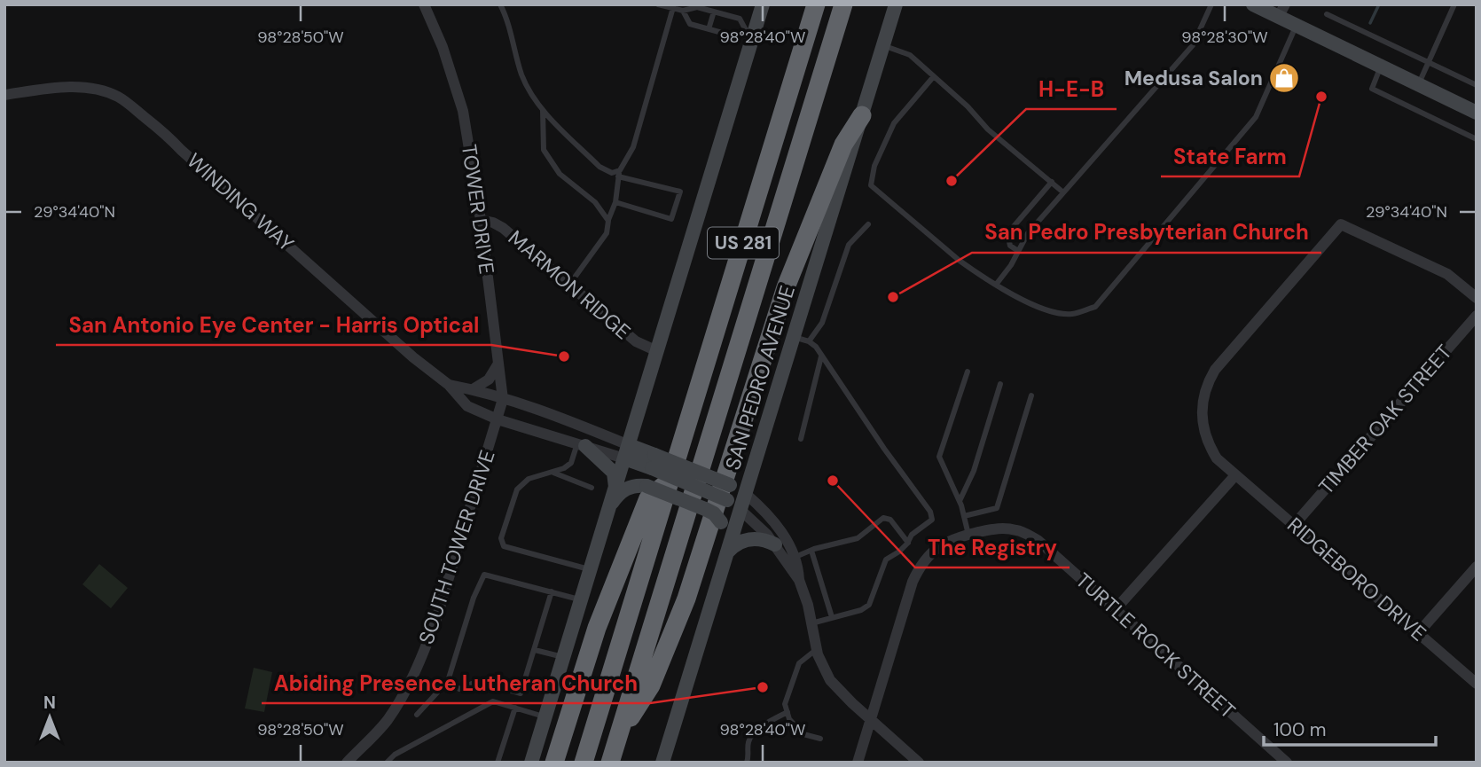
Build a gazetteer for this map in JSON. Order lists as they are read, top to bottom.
{
  "streets": {
    "highway": ["US 281"],
    "main road": ["SAN PEDRO AVENUE"],
    "street": [
      "WINDING WAY",
      "TOWER DRIVE",
      "MARMON RIDGE",
      "TIMBER OAK STREET",
      "SOUTH TOWER DRIVE",
      "RIDGEBORO DRIVE",
      "TURTLE ROCK STREET"
    ]
  },
  "crossings": [
    ["WINDING WAY", "TOWER DRIVE"],
    ["WINDING WAY", "SOUTH TOWER DRIVE"],
    ["TOWER DRIVE", "MARMON RIDGE"],
    ["TOWER DRIVE", "SOUTH TOWER DRIVE"],
    ["TIMBER OAK STREET", "RIDGEBORO DRIVE"]
  ],
  "places": {
    "shop": ["Medusa Salon"],
    "other": [
      "State Farm",
      "H-E-B",
      "San Pedro Presbyterian Church",
      "San Antonio Eye Center - Harris Optical",
      "The Registry",
      "Abiding Presence Lutheran Church"
    ]
  },
  "scale_bar": "100 m",
  "north": "top",
  "coordinates": [
    "98°28'50\"W",
    "98°28'40\"W",
    "98°28'30\"W",
    "29°34'40\"N"
  ]
}
